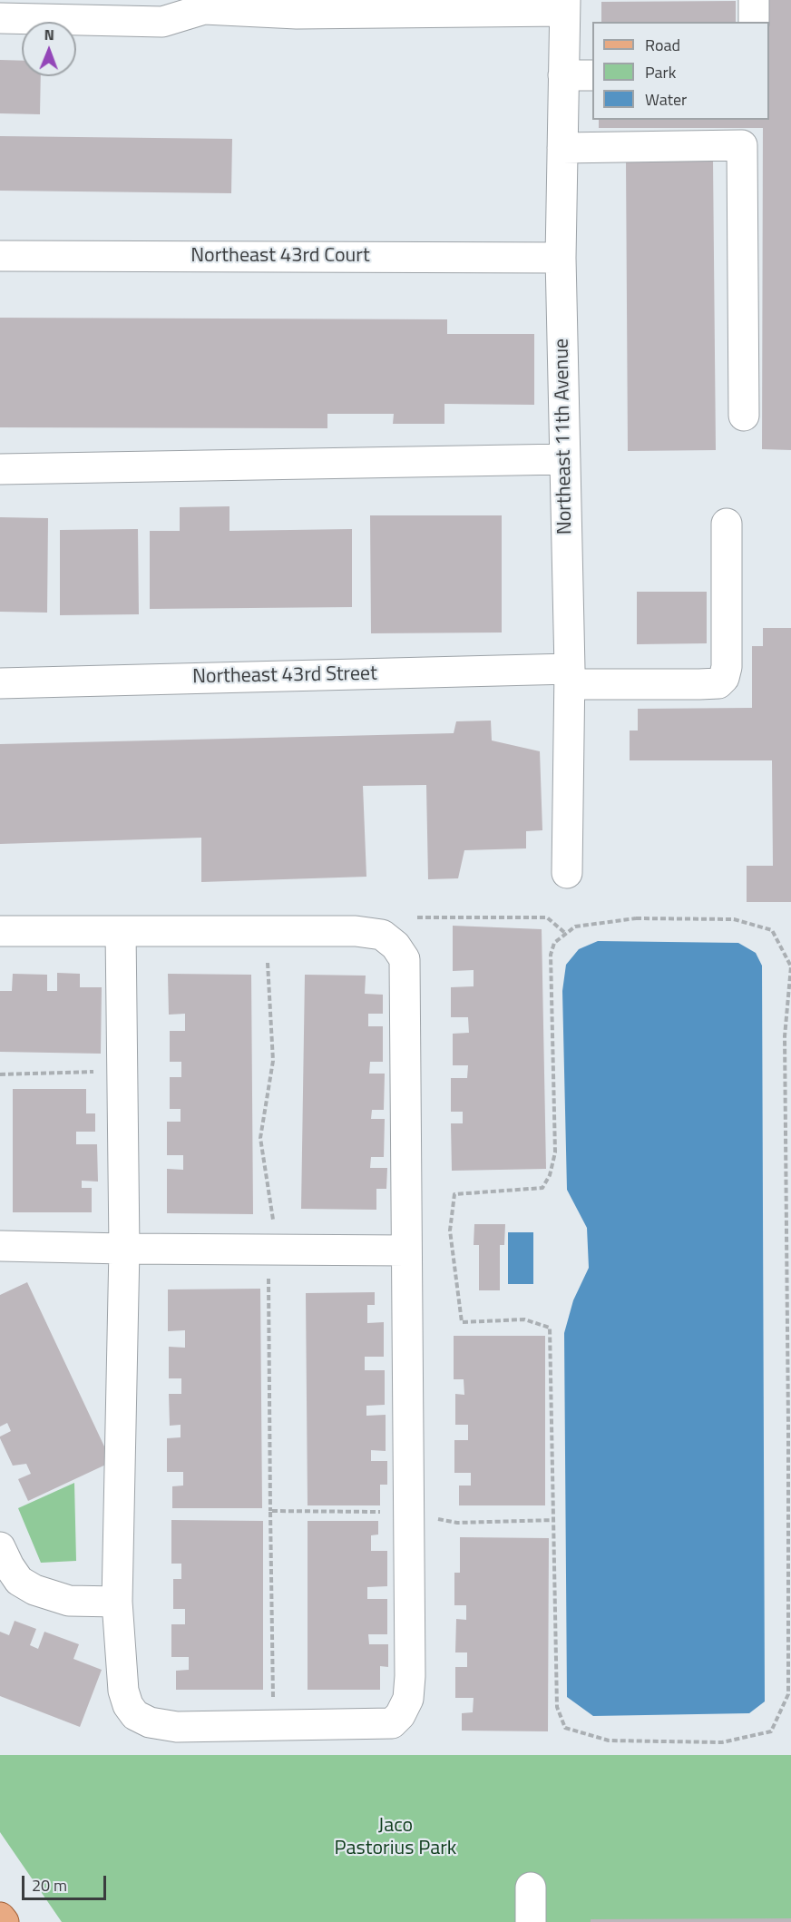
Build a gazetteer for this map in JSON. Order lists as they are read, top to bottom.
{
  "streets": {
    "street": ["Northeast 43rd Court", "Northeast 11th Avenue", "Northeast 43rd Street"]
  },
  "crossings": [
    ["Northeast 43rd Court", "Northeast 11th Avenue"],
    ["Northeast 11th Avenue", "Northeast 43rd Street"]
  ],
  "parks": ["Jaco Pastorius Park"],
  "legend": ["Road", "Park", "Water"],
  "scale_bar": "20 m",
  "north": "top"
}
